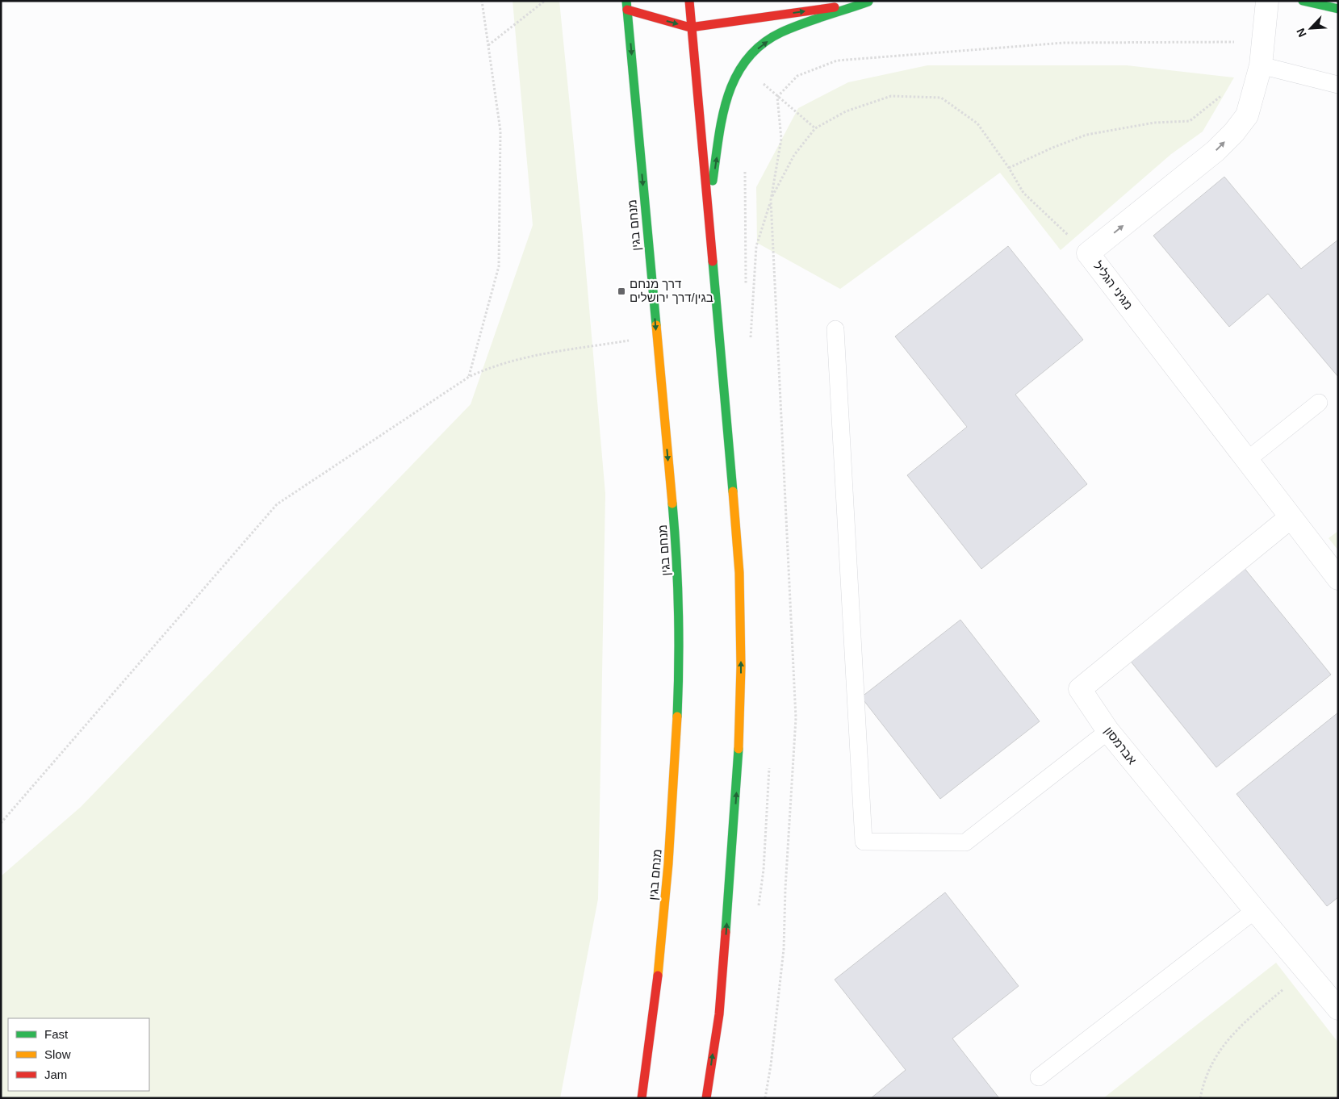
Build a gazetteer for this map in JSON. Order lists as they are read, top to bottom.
{
  "streets": {
    "main road": ["מנחם בגין"],
    "street": ["מגיני הגליל", "אברמסון"]
  },
  "crossings": [
    ["מגיני הגליל", "אברמסון"]
  ],
  "places": {
    "transit": ["דרך מנחם בגין/דרך ירושלים"]
  },
  "legend": ["Fast", "Slow", "Jam"],
  "north": "bottom left"
}
